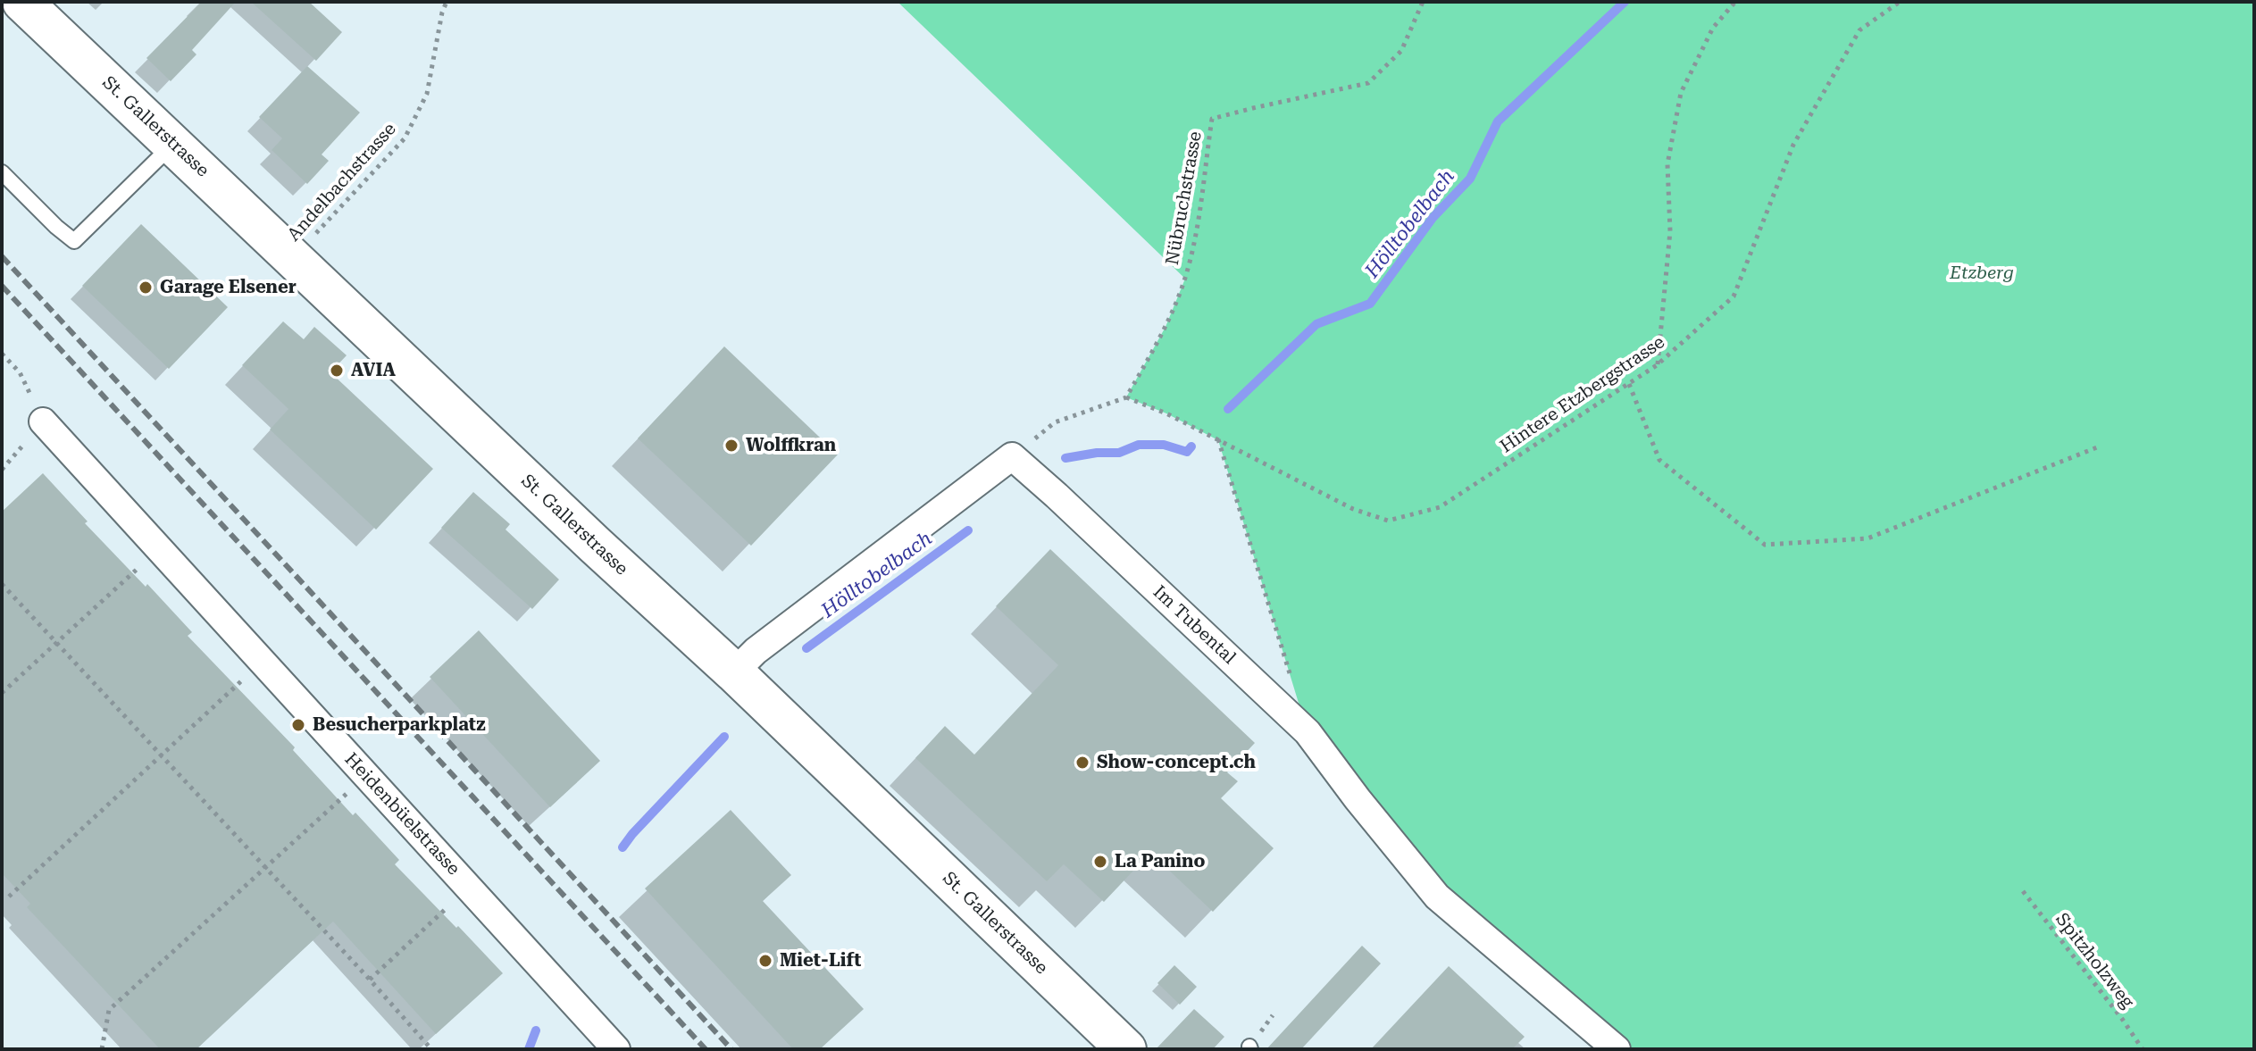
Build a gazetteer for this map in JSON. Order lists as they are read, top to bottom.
{
  "streets": {
    "main road": ["St. Gallerstrasse"],
    "street": ["Im Tubental", "Heidenbüelstrasse"],
    "path": [
      "Andelbachstrasse",
      "Nübruchstrasse",
      "Hintere Etzbergstrasse",
      "Spitzholzweg"
    ]
  },
  "crossings": [
    ["St. Gallerstrasse", "Andelbachstrasse"],
    ["Nübruchstrasse", "Hintere Etzbergstrasse"]
  ],
  "water": ["Hölltobelbach"],
  "parks": ["Etzberg"],
  "places": [
    "Garage Elsener",
    "AVIA",
    "Wolffkran",
    "Besucherparkplatz",
    "Show-concept.ch",
    "La Panino",
    "Miet-Lift"
  ]
}
